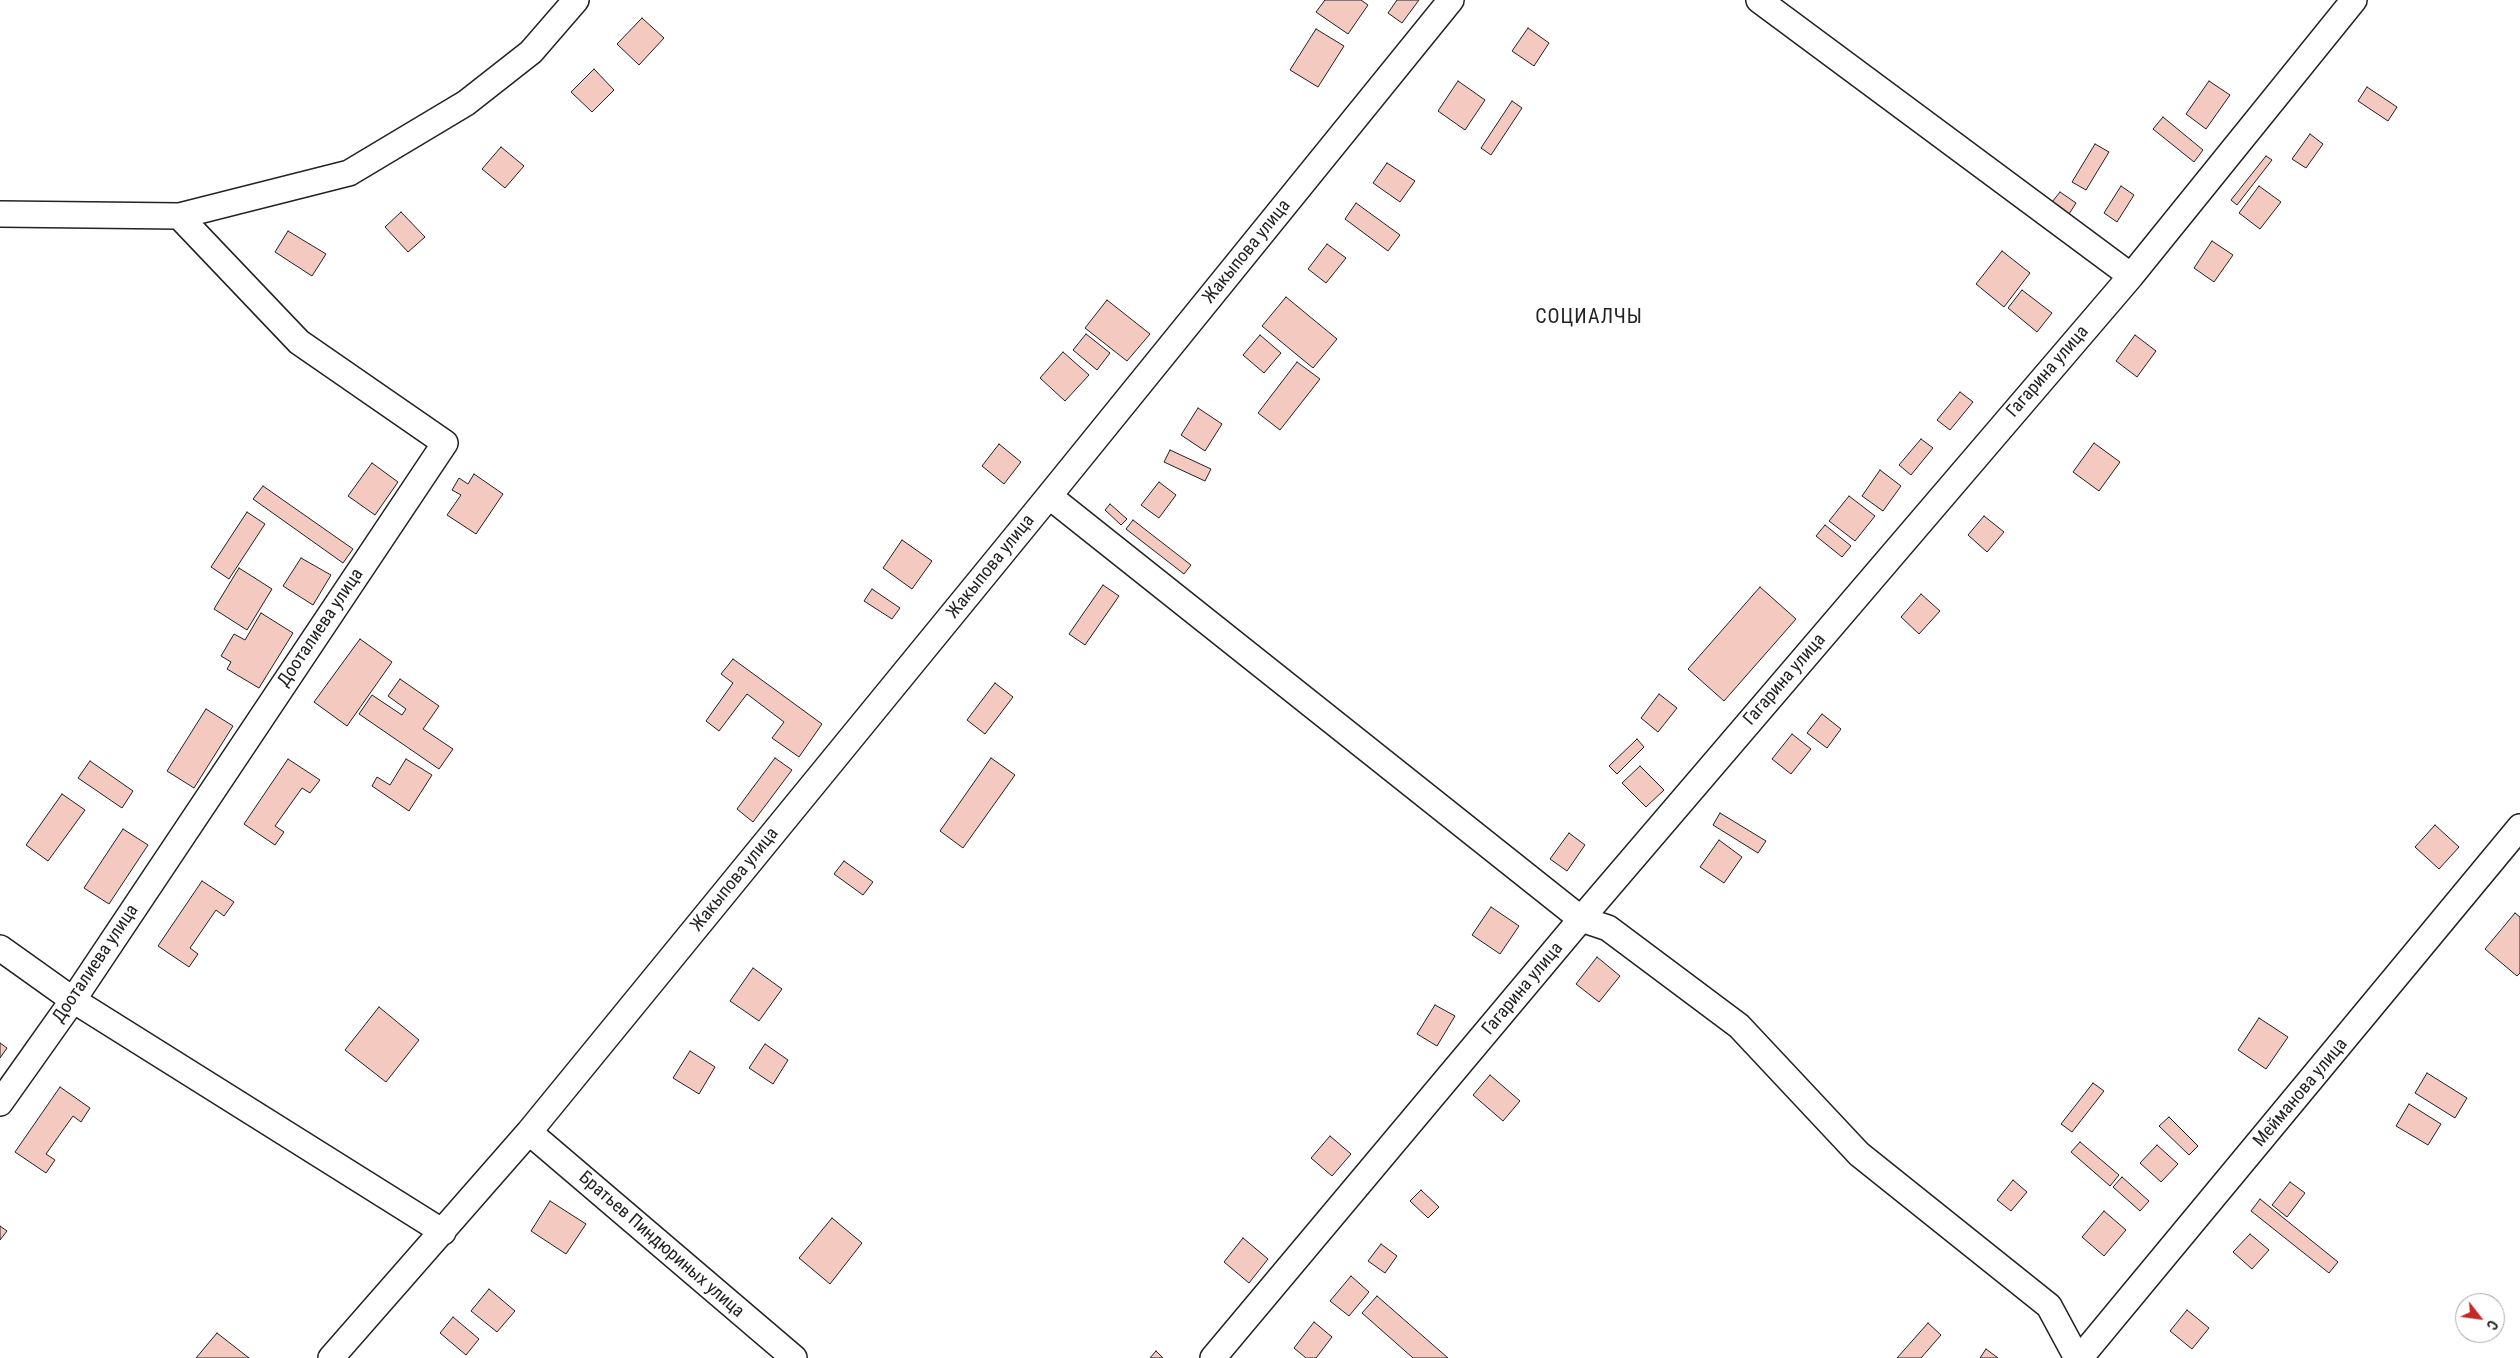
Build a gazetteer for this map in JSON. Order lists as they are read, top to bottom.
{
  "streets": {
    "street": [
      "Жакыпова улица",
      "Гагарина улица",
      "Дооталиева улица",
      "Мейманова улица",
      "Братьев Пиндюриных улица"
    ]
  },
  "crossings": [
    ["Жакыпова улица", "Братьев Пиндюриных улица"]
  ],
  "districts": ["СОЦИАЛЧЫ"],
  "north": "bottom right"
}
